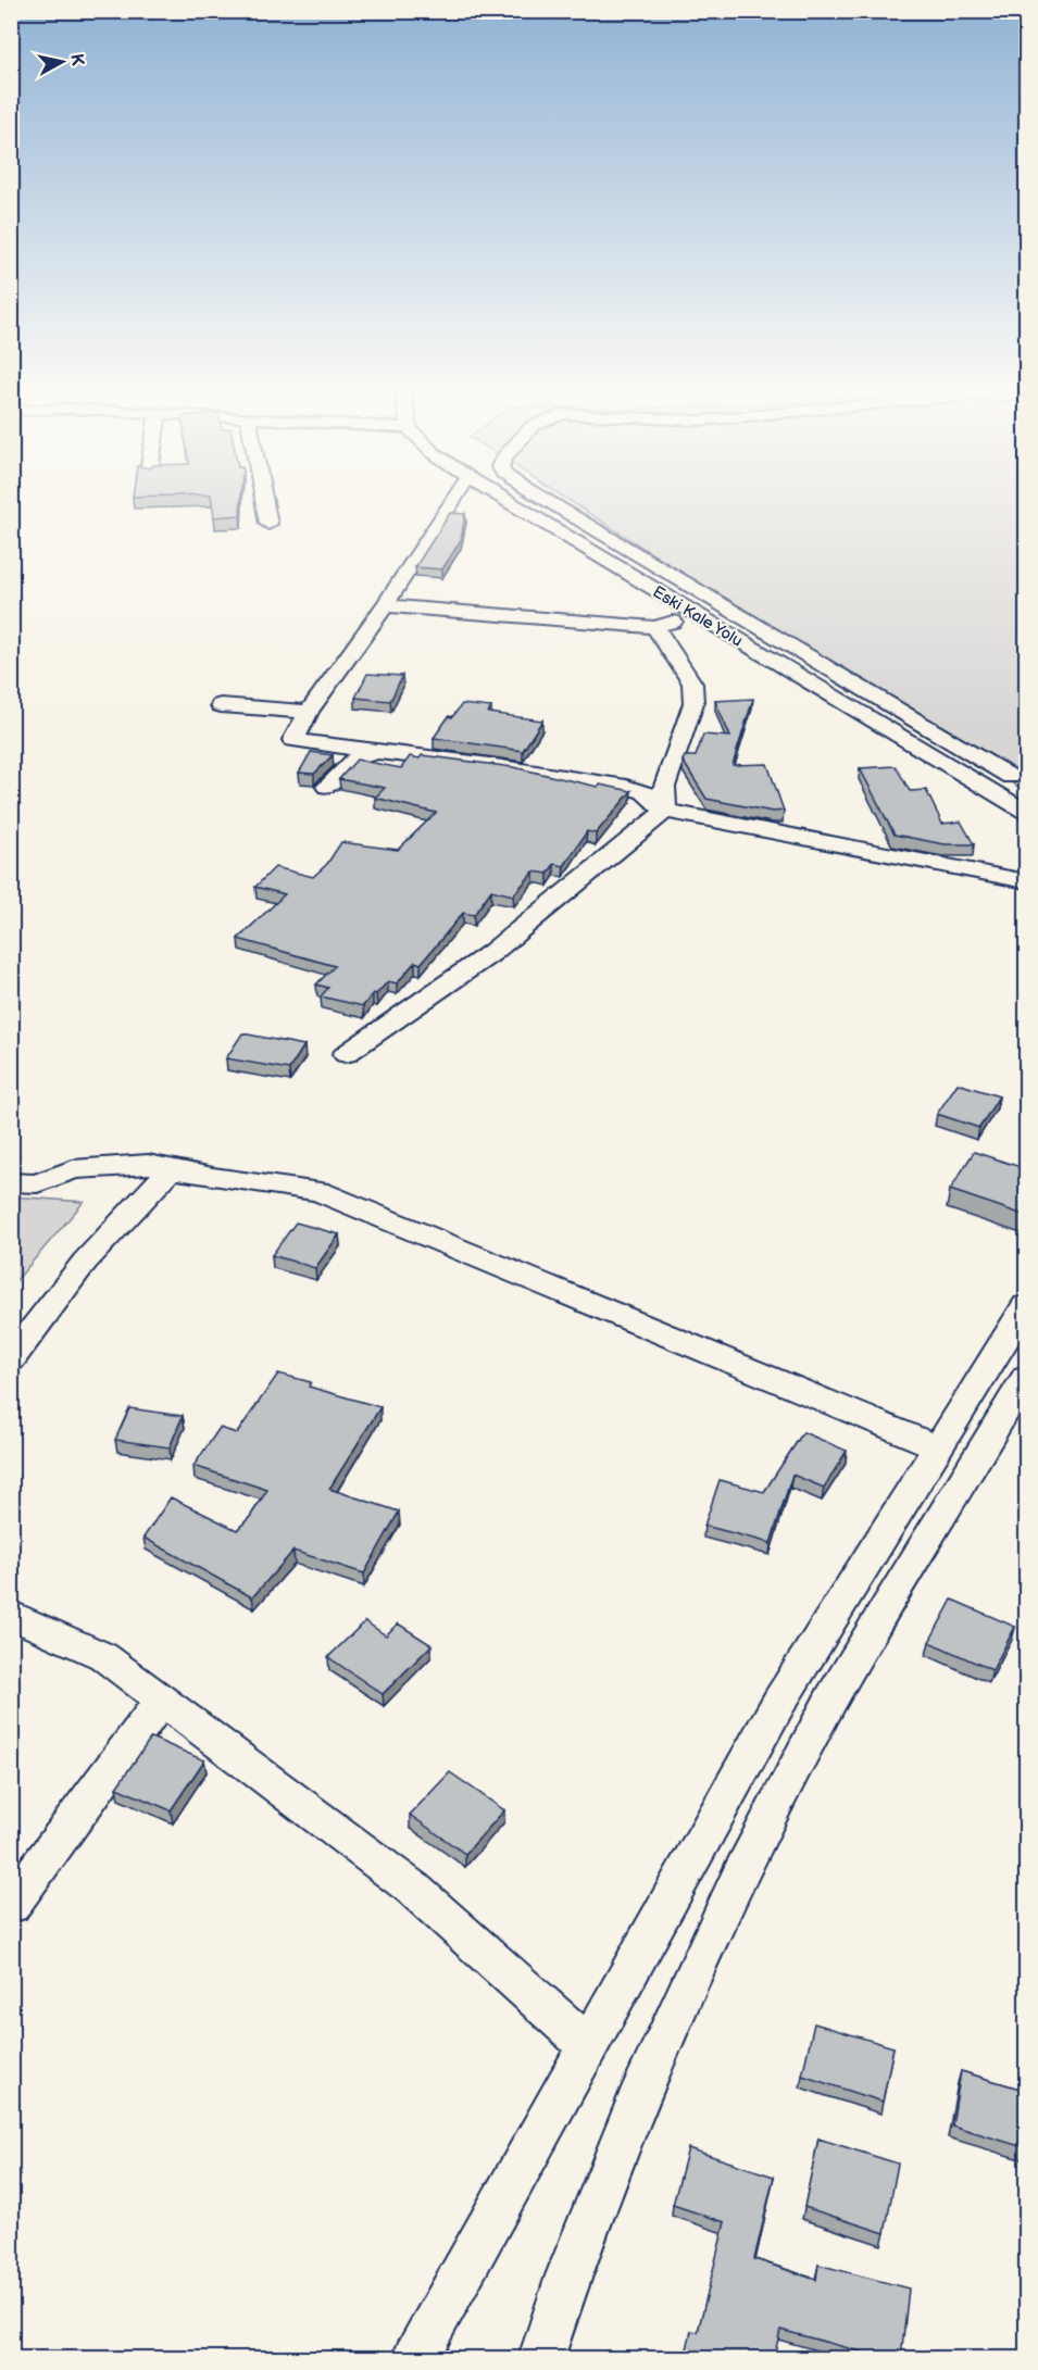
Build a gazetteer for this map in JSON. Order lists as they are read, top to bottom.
{
  "streets": {
    "street": ["Eski Kale Yolu"]
  },
  "north": "right"
}
